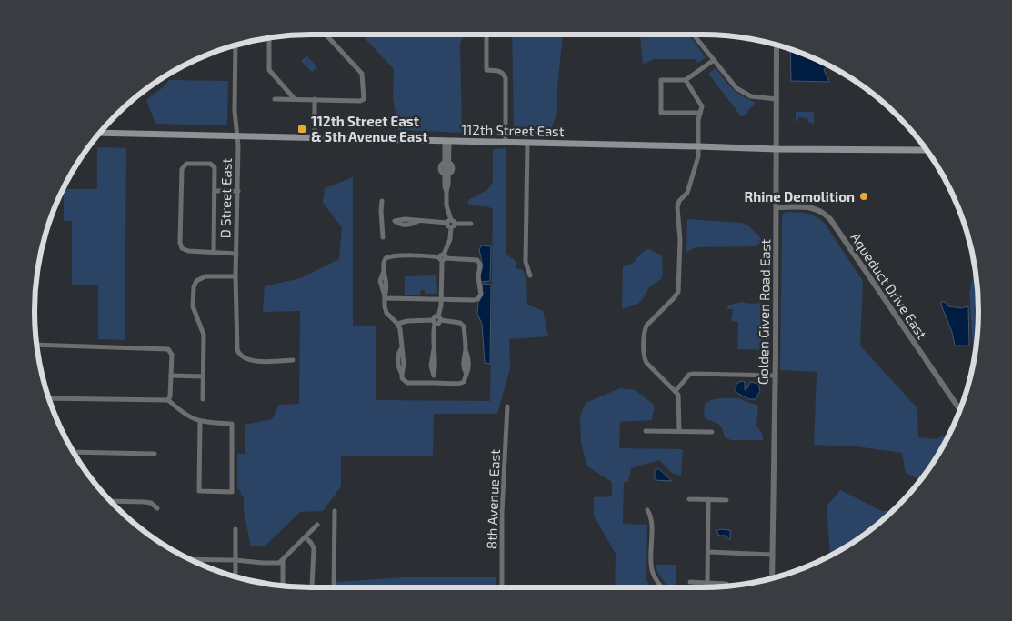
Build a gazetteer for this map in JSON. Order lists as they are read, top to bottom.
{
  "streets": {
    "main road": ["112th Street East"],
    "street": [
      "D Street East",
      "Aqueduct Drive East",
      "Golden Given Road East",
      "8th Avenue East"
    ]
  },
  "crossings": [
    ["112th Street East", "D Street East"],
    ["112th Street East", "Golden Given Road East"],
    ["Aqueduct Drive East", "Golden Given Road East"]
  ],
  "places": {
    "transit": ["112th Street East & 5th Avenue East"],
    "other": ["Rhine Demolition"]
  }
}
